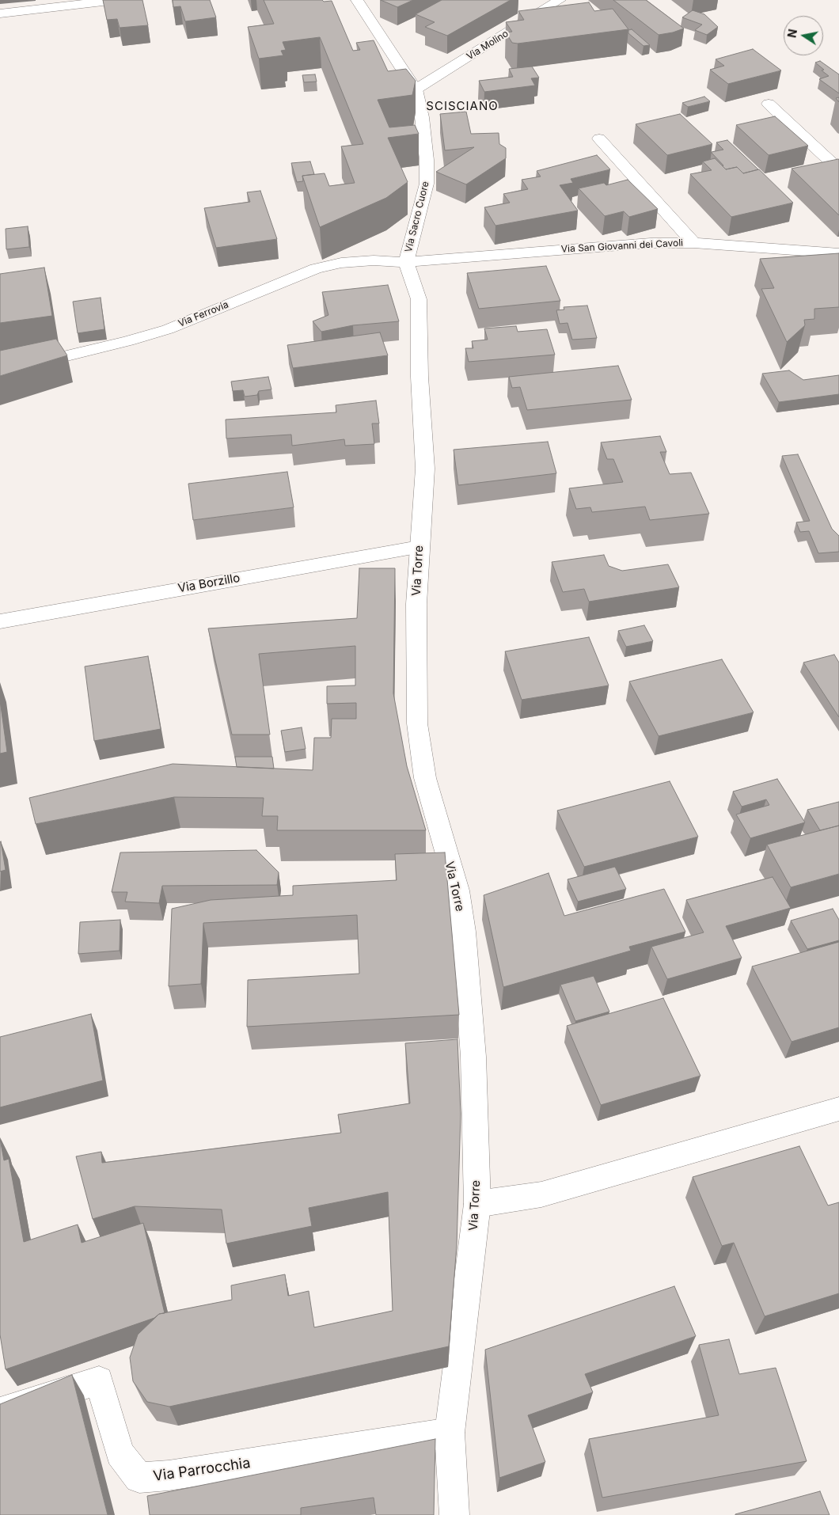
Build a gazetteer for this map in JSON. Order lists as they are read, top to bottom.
{
  "streets": {
    "street": [
      "Via Molino",
      "Via Sacro Cuore",
      "Via San Giovanni dei Cavoli",
      "Via Ferrovia",
      "Via Torre",
      "Via Borzillo",
      "Via Parrocchia"
    ]
  },
  "crossings": [
    ["Via Molino", "Via Sacro Cuore"],
    ["Via Sacro Cuore", "Via San Giovanni dei Cavoli"],
    ["Via Sacro Cuore", "Via Ferrovia"],
    ["Via Sacro Cuore", "Via Torre"],
    ["Via San Giovanni dei Cavoli", "Via Ferrovia"],
    ["Via San Giovanni dei Cavoli", "Via Torre"],
    ["Via Ferrovia", "Via Torre"],
    ["Via Torre", "Via Borzillo"],
    ["Via Torre", "Via Parrocchia"]
  ],
  "districts": ["SCISCIANO"],
  "north": "left"
}
